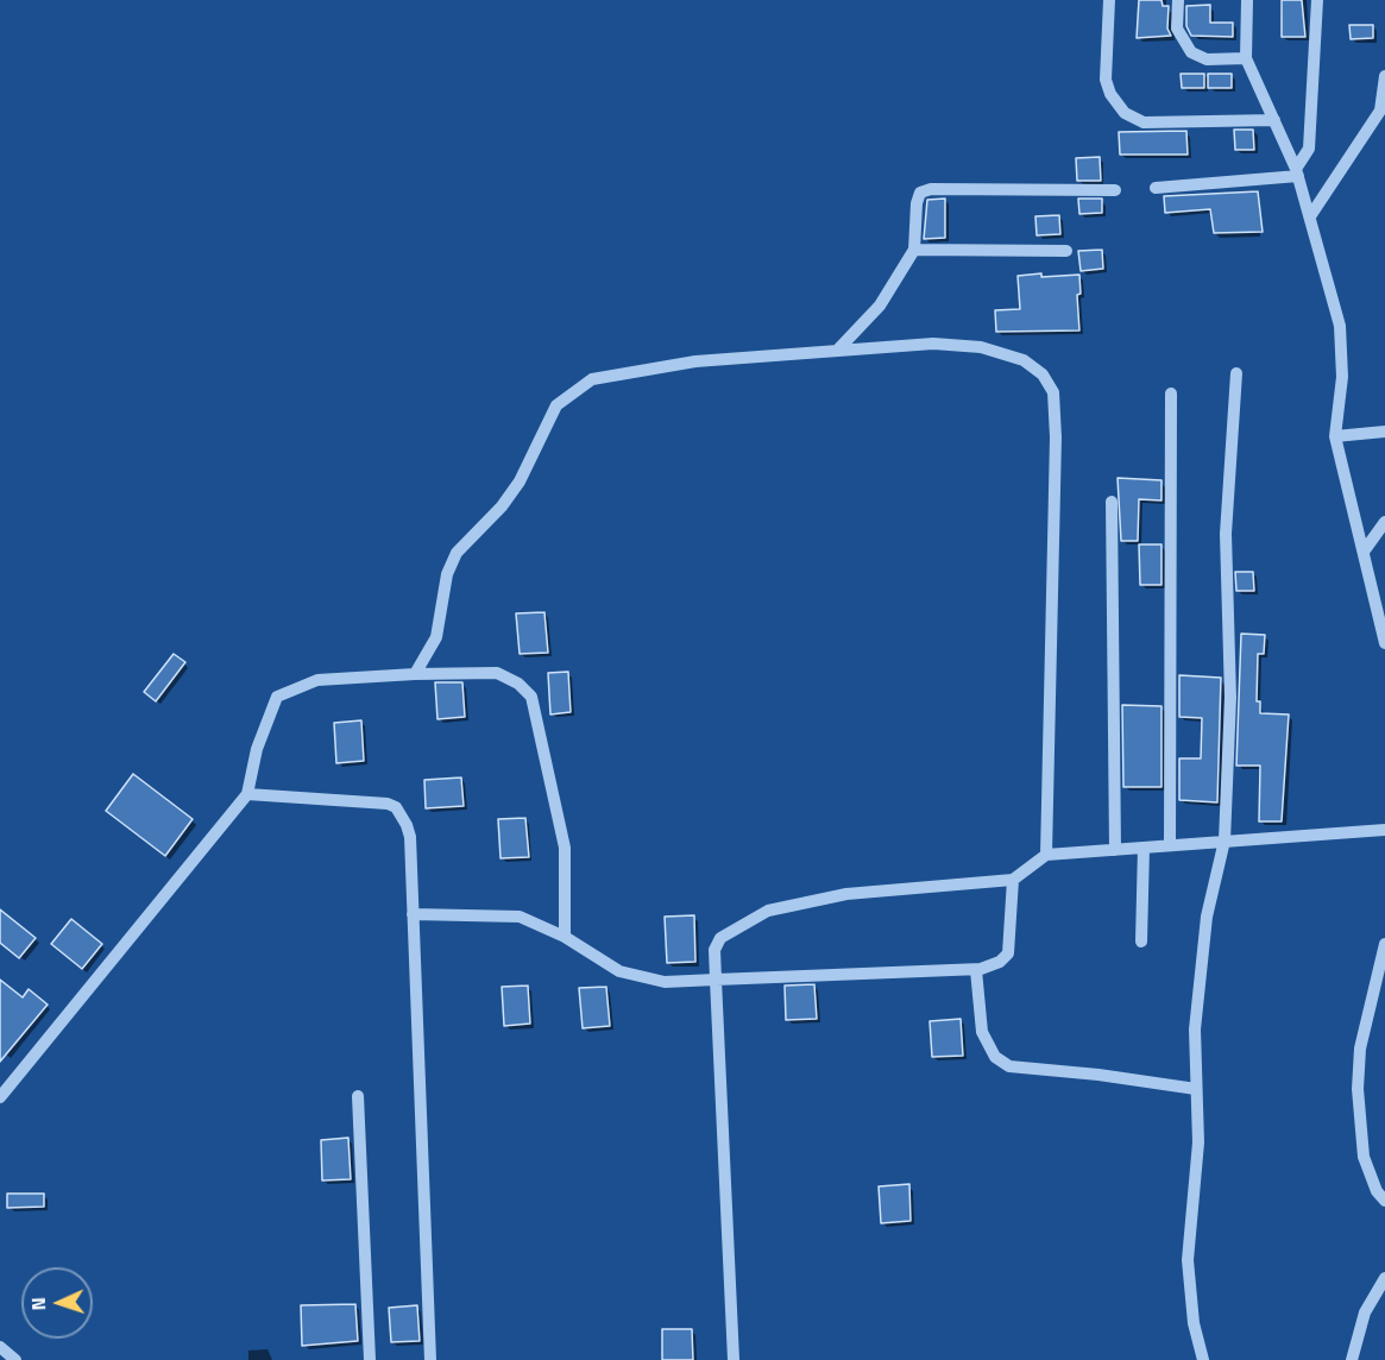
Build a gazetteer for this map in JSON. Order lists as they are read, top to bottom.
{
  "north": "left"
}
